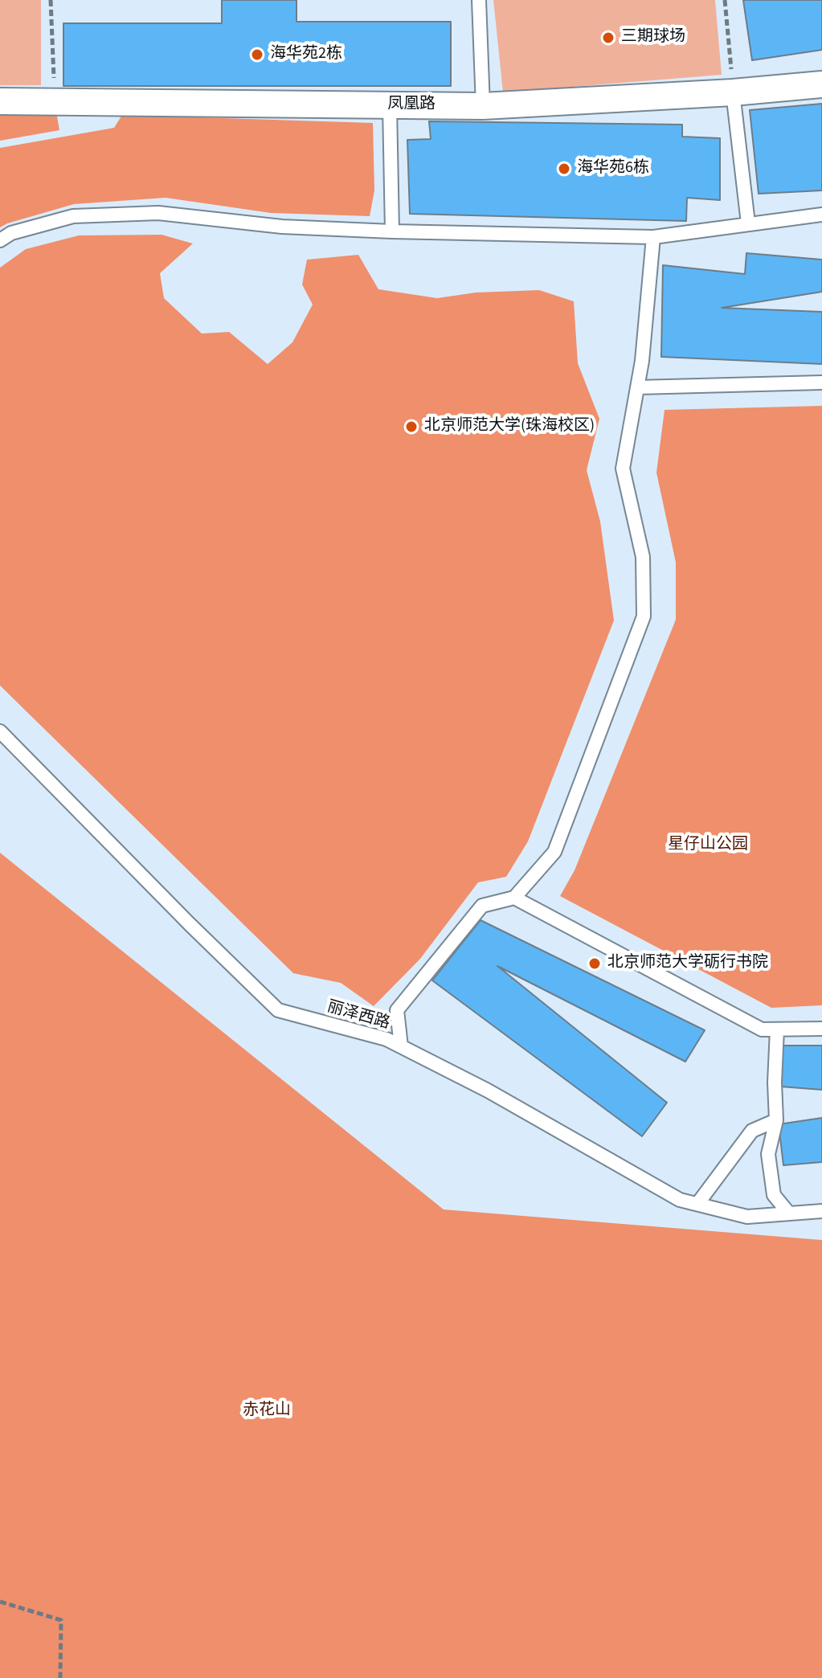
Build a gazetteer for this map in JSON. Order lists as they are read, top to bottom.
{
  "streets": {
    "street": ["凤凰路"],
    "lane": ["丽泽西路"]
  },
  "parks": ["星仔山公园", "赤花山"],
  "places": [
    "三期球场",
    "海华苑2栋",
    "海华苑6栋",
    "北京师范大学(珠海校区)",
    "北京师范大学砺行书院"
  ]
}
